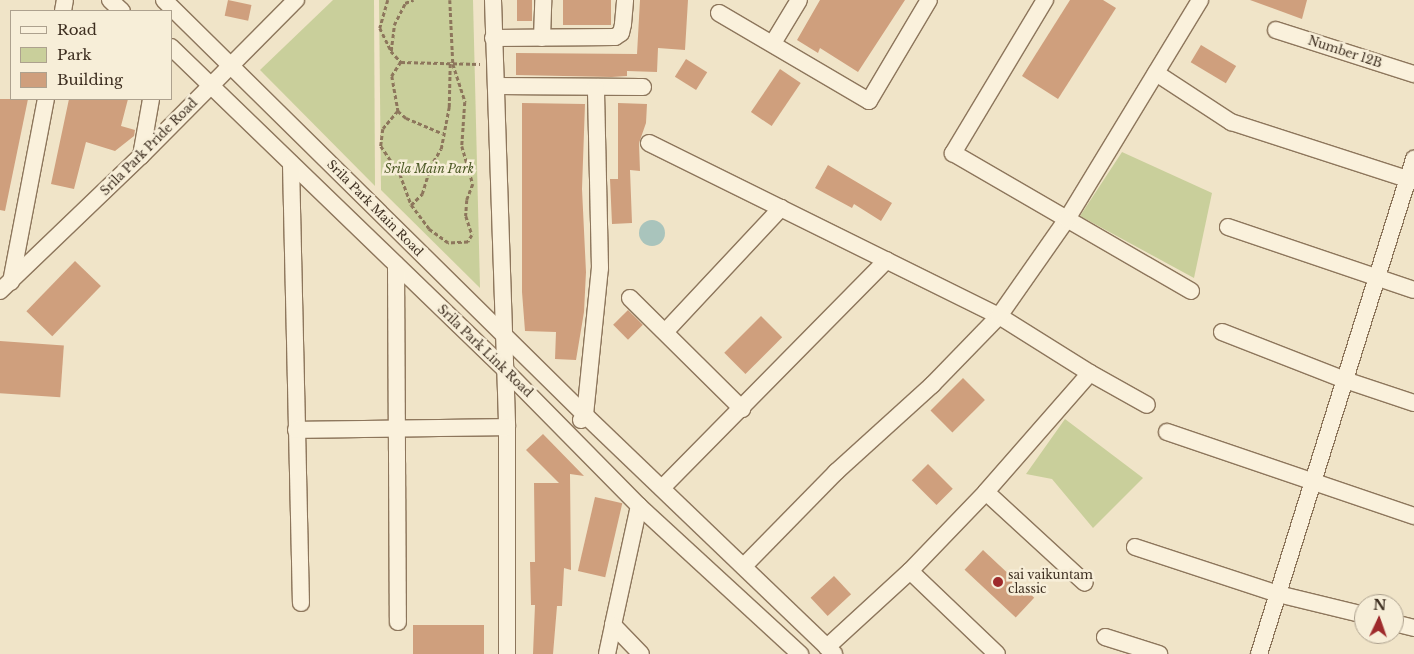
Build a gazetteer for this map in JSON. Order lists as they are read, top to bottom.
{
  "streets": {
    "street": [
      "Number 12B",
      "Srila Park Pride Road",
      "Srila Park Main Road",
      "Srila Park Link Road"
    ]
  },
  "crossings": [
    ["Srila Park Pride Road", "Srila Park Main Road"],
    ["Srila Park Pride Road", "Srila Park Link Road"]
  ],
  "parks": ["Srila Main Park"],
  "places": ["sai vaikuntam classic"],
  "legend": ["Road", "Park", "Building"],
  "north": "top"
}
